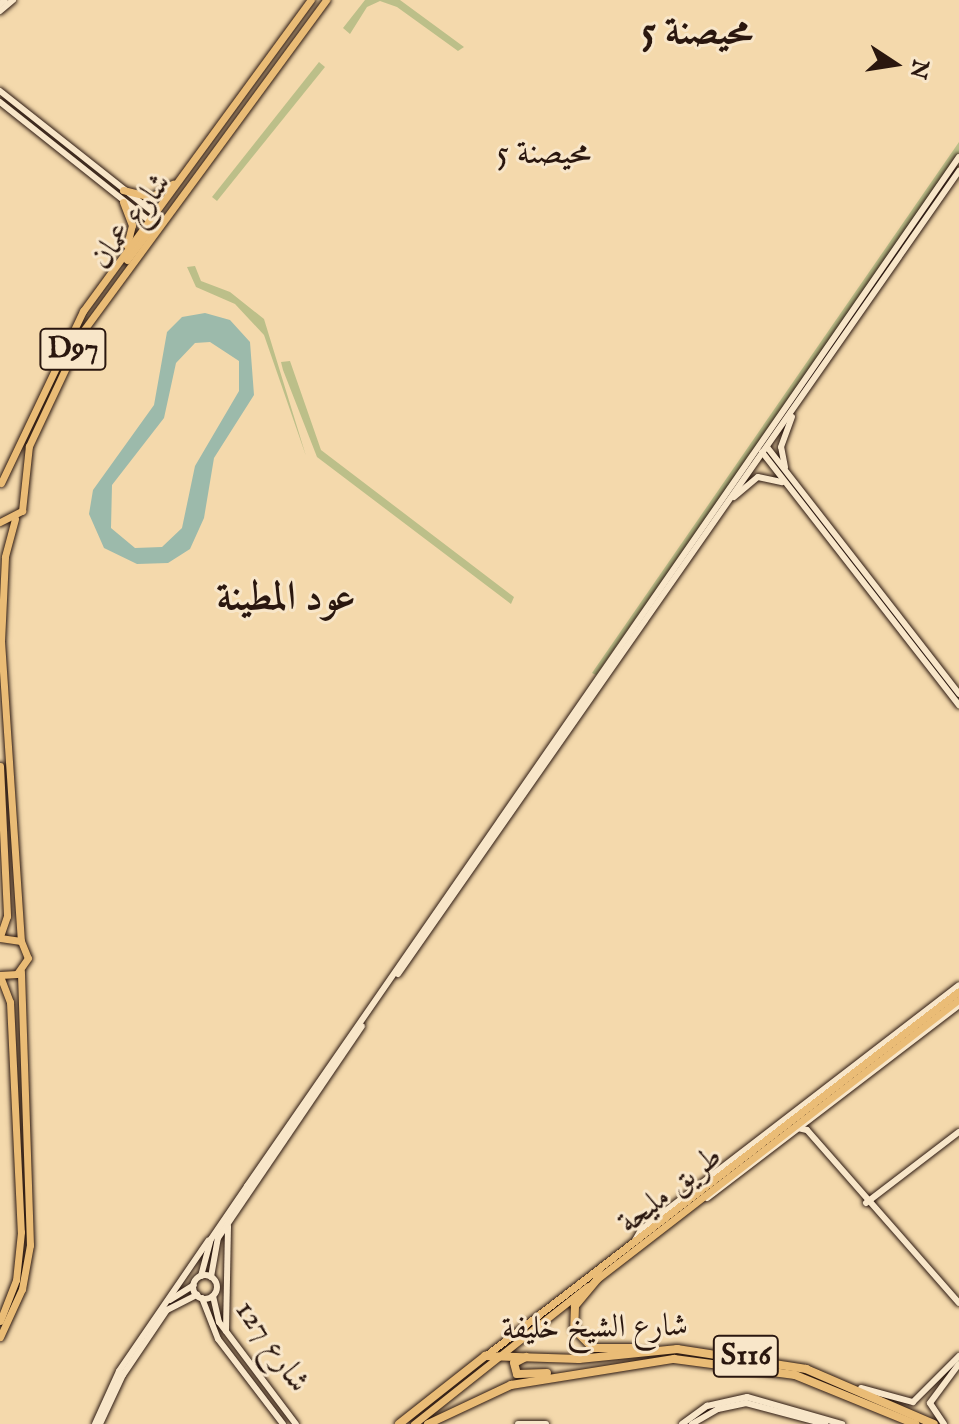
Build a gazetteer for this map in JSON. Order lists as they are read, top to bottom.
{
  "streets": {
    "highway": ["شارع الشيخ خليفة", "S116"],
    "main road": ["شارع عمان", "D97", "طريق مليحة"],
    "street": ["شارع 127"]
  },
  "crossings": [
    ["طريق مليحة", "شارع الشيخ خليفة"]
  ],
  "districts": ["محيصنة 5", "محيصنة 5", "عود المطينة"],
  "north": "right"
}
